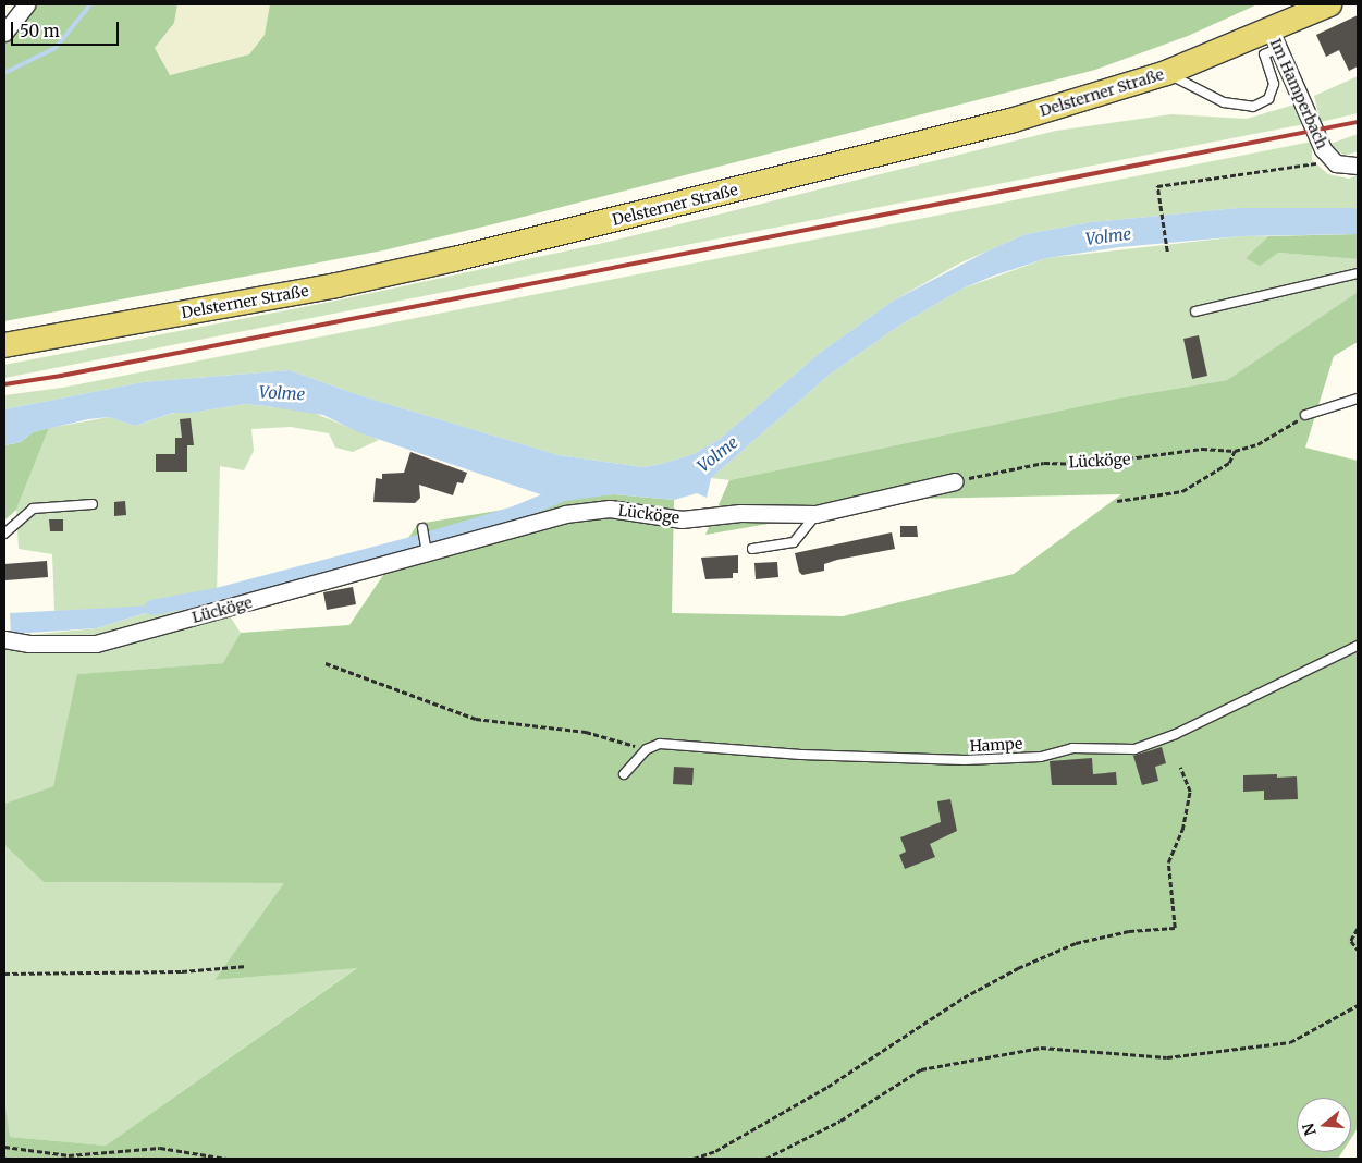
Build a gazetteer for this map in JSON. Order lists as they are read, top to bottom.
{
  "streets": {
    "main road": ["Delsterner Straße"],
    "street": ["Im Hamperbach", "Lücköge"],
    "lane": ["Hampe"]
  },
  "crossings": [
    ["Delsterner Straße", "Im Hamperbach"]
  ],
  "water": ["Volme"],
  "scale_bar": "50 m",
  "north": "left"
}
